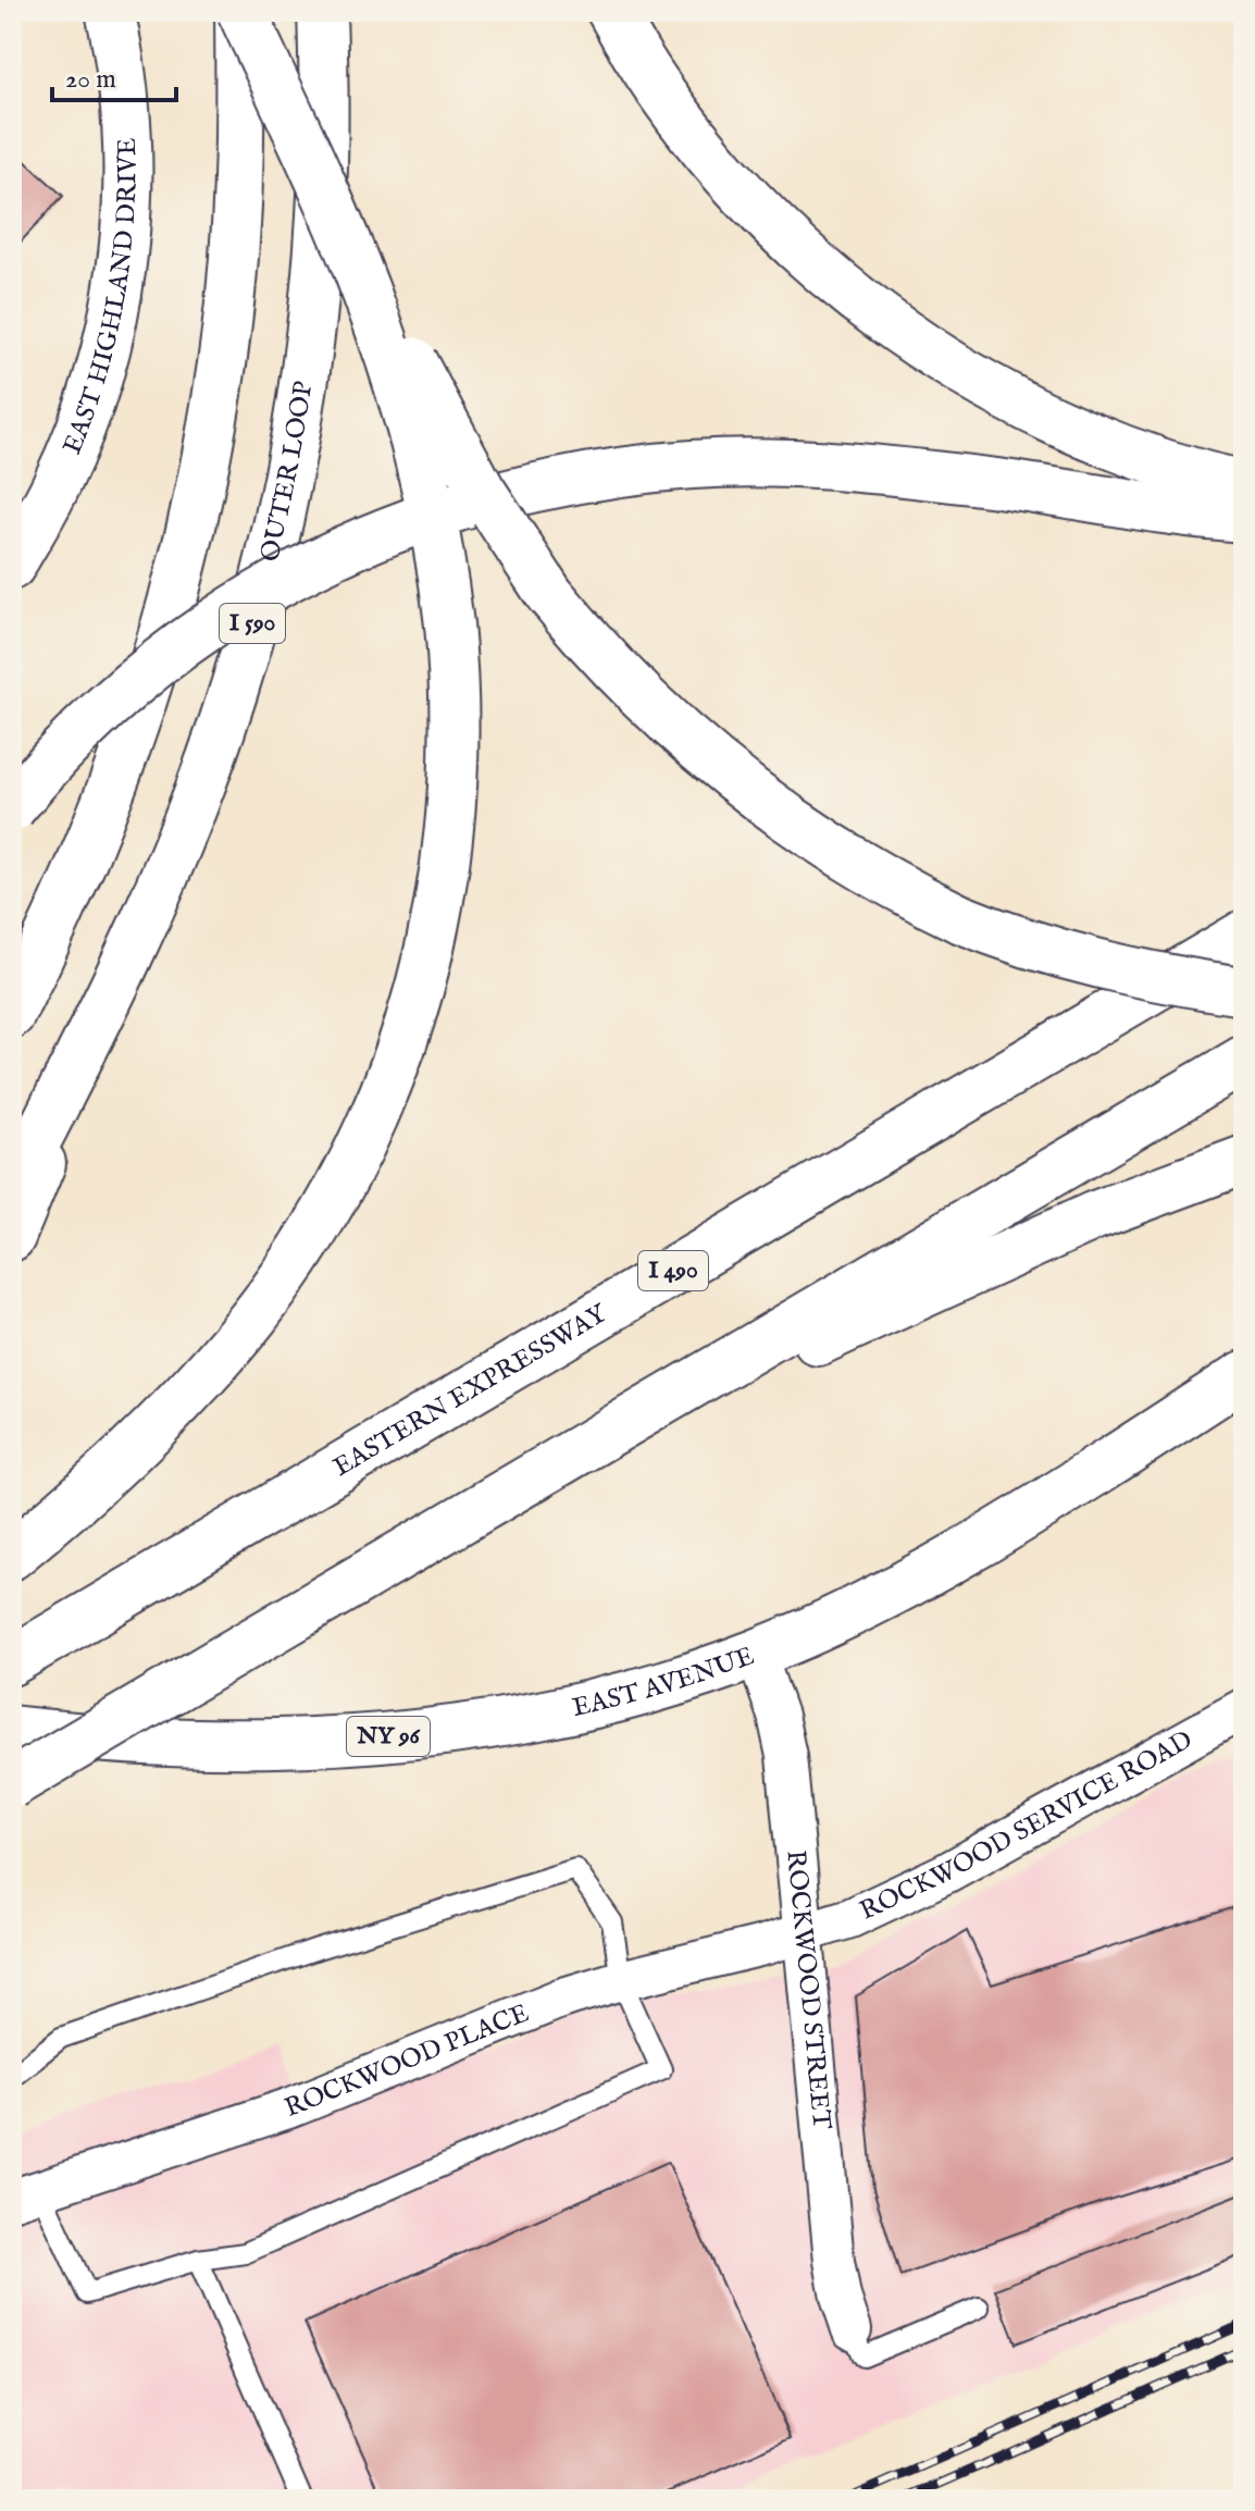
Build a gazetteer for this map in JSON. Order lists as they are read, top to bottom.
{
  "streets": {
    "main road": [
      "EAST HIGHLAND DRIVE",
      "OUTER LOOP",
      "I 590",
      "I 490",
      "EASTERN EXPRESSWAY",
      "EAST AVENUE",
      "NY 96"
    ],
    "street": ["ROCKWOOD SERVICE ROAD", "ROCKWOOD STREET", "ROCKWOOD PLACE"]
  },
  "crossings": [
    ["EAST AVENUE", "ROCKWOOD STREET"],
    ["ROCKWOOD SERVICE ROAD", "ROCKWOOD STREET"],
    ["ROCKWOOD SERVICE ROAD", "ROCKWOOD PLACE"],
    ["ROCKWOOD STREET", "ROCKWOOD PLACE"]
  ],
  "scale_bar": "20 m"
}
